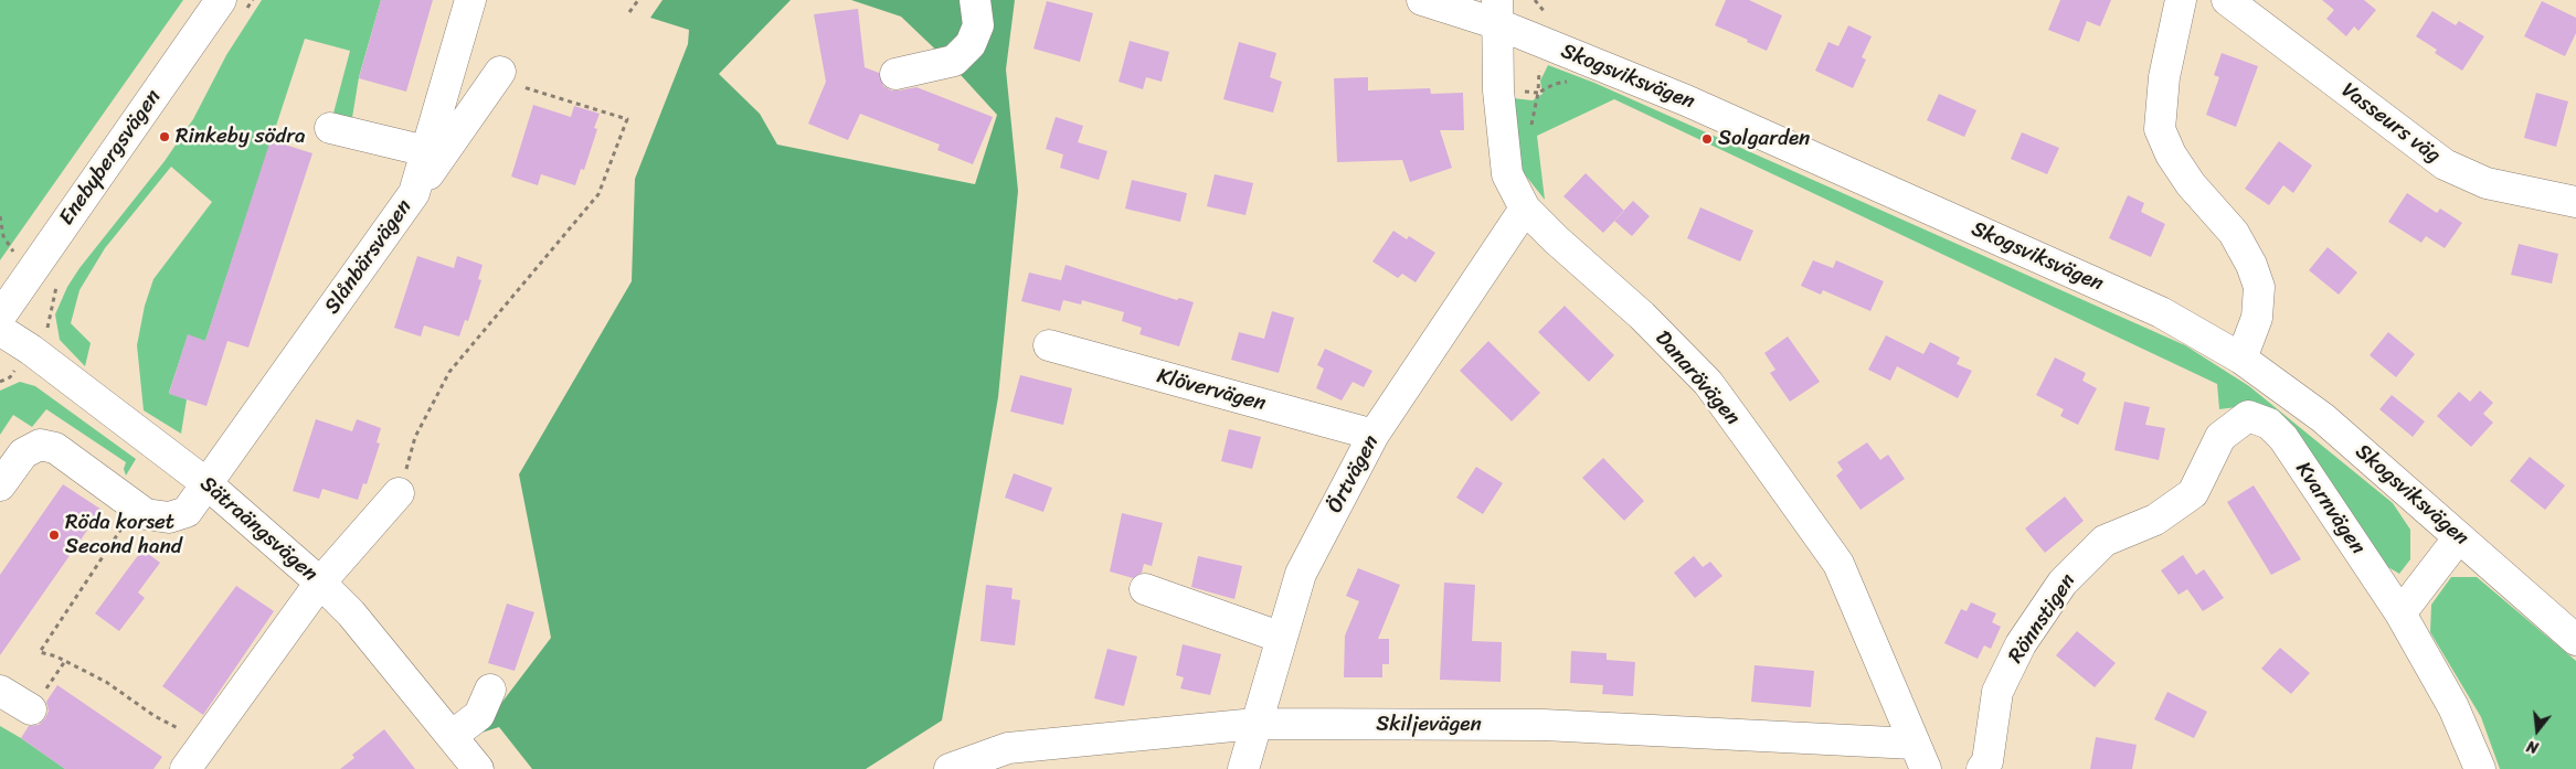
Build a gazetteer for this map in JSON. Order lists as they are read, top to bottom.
{
  "streets": {
    "street": [
      "Skogsviksvägen",
      "Vasseurs väg",
      "Enebybergsvägen",
      "Slånbärsvägen",
      "Danarövägen",
      "Klövervägen",
      "Örtvägen",
      "Kvarnvägen",
      "Sätraängsvägen",
      "Rönnstigen",
      "Skiljevägen"
    ]
  },
  "crossings": [
    ["Skogsviksvägen", "Danarövägen"],
    ["Slånbärsvägen", "Sätraängsvägen"],
    ["Danarövägen", "Örtvägen"],
    ["Danarövägen", "Skiljevägen"],
    ["Klövervägen", "Örtvägen"],
    ["Örtvägen", "Skiljevägen"],
    ["Kvarnvägen", "Rönnstigen"]
  ],
  "places": ["Rinkeby södra", "Solgarden", "Röda korset Second hand"],
  "north": "bottom"
}
